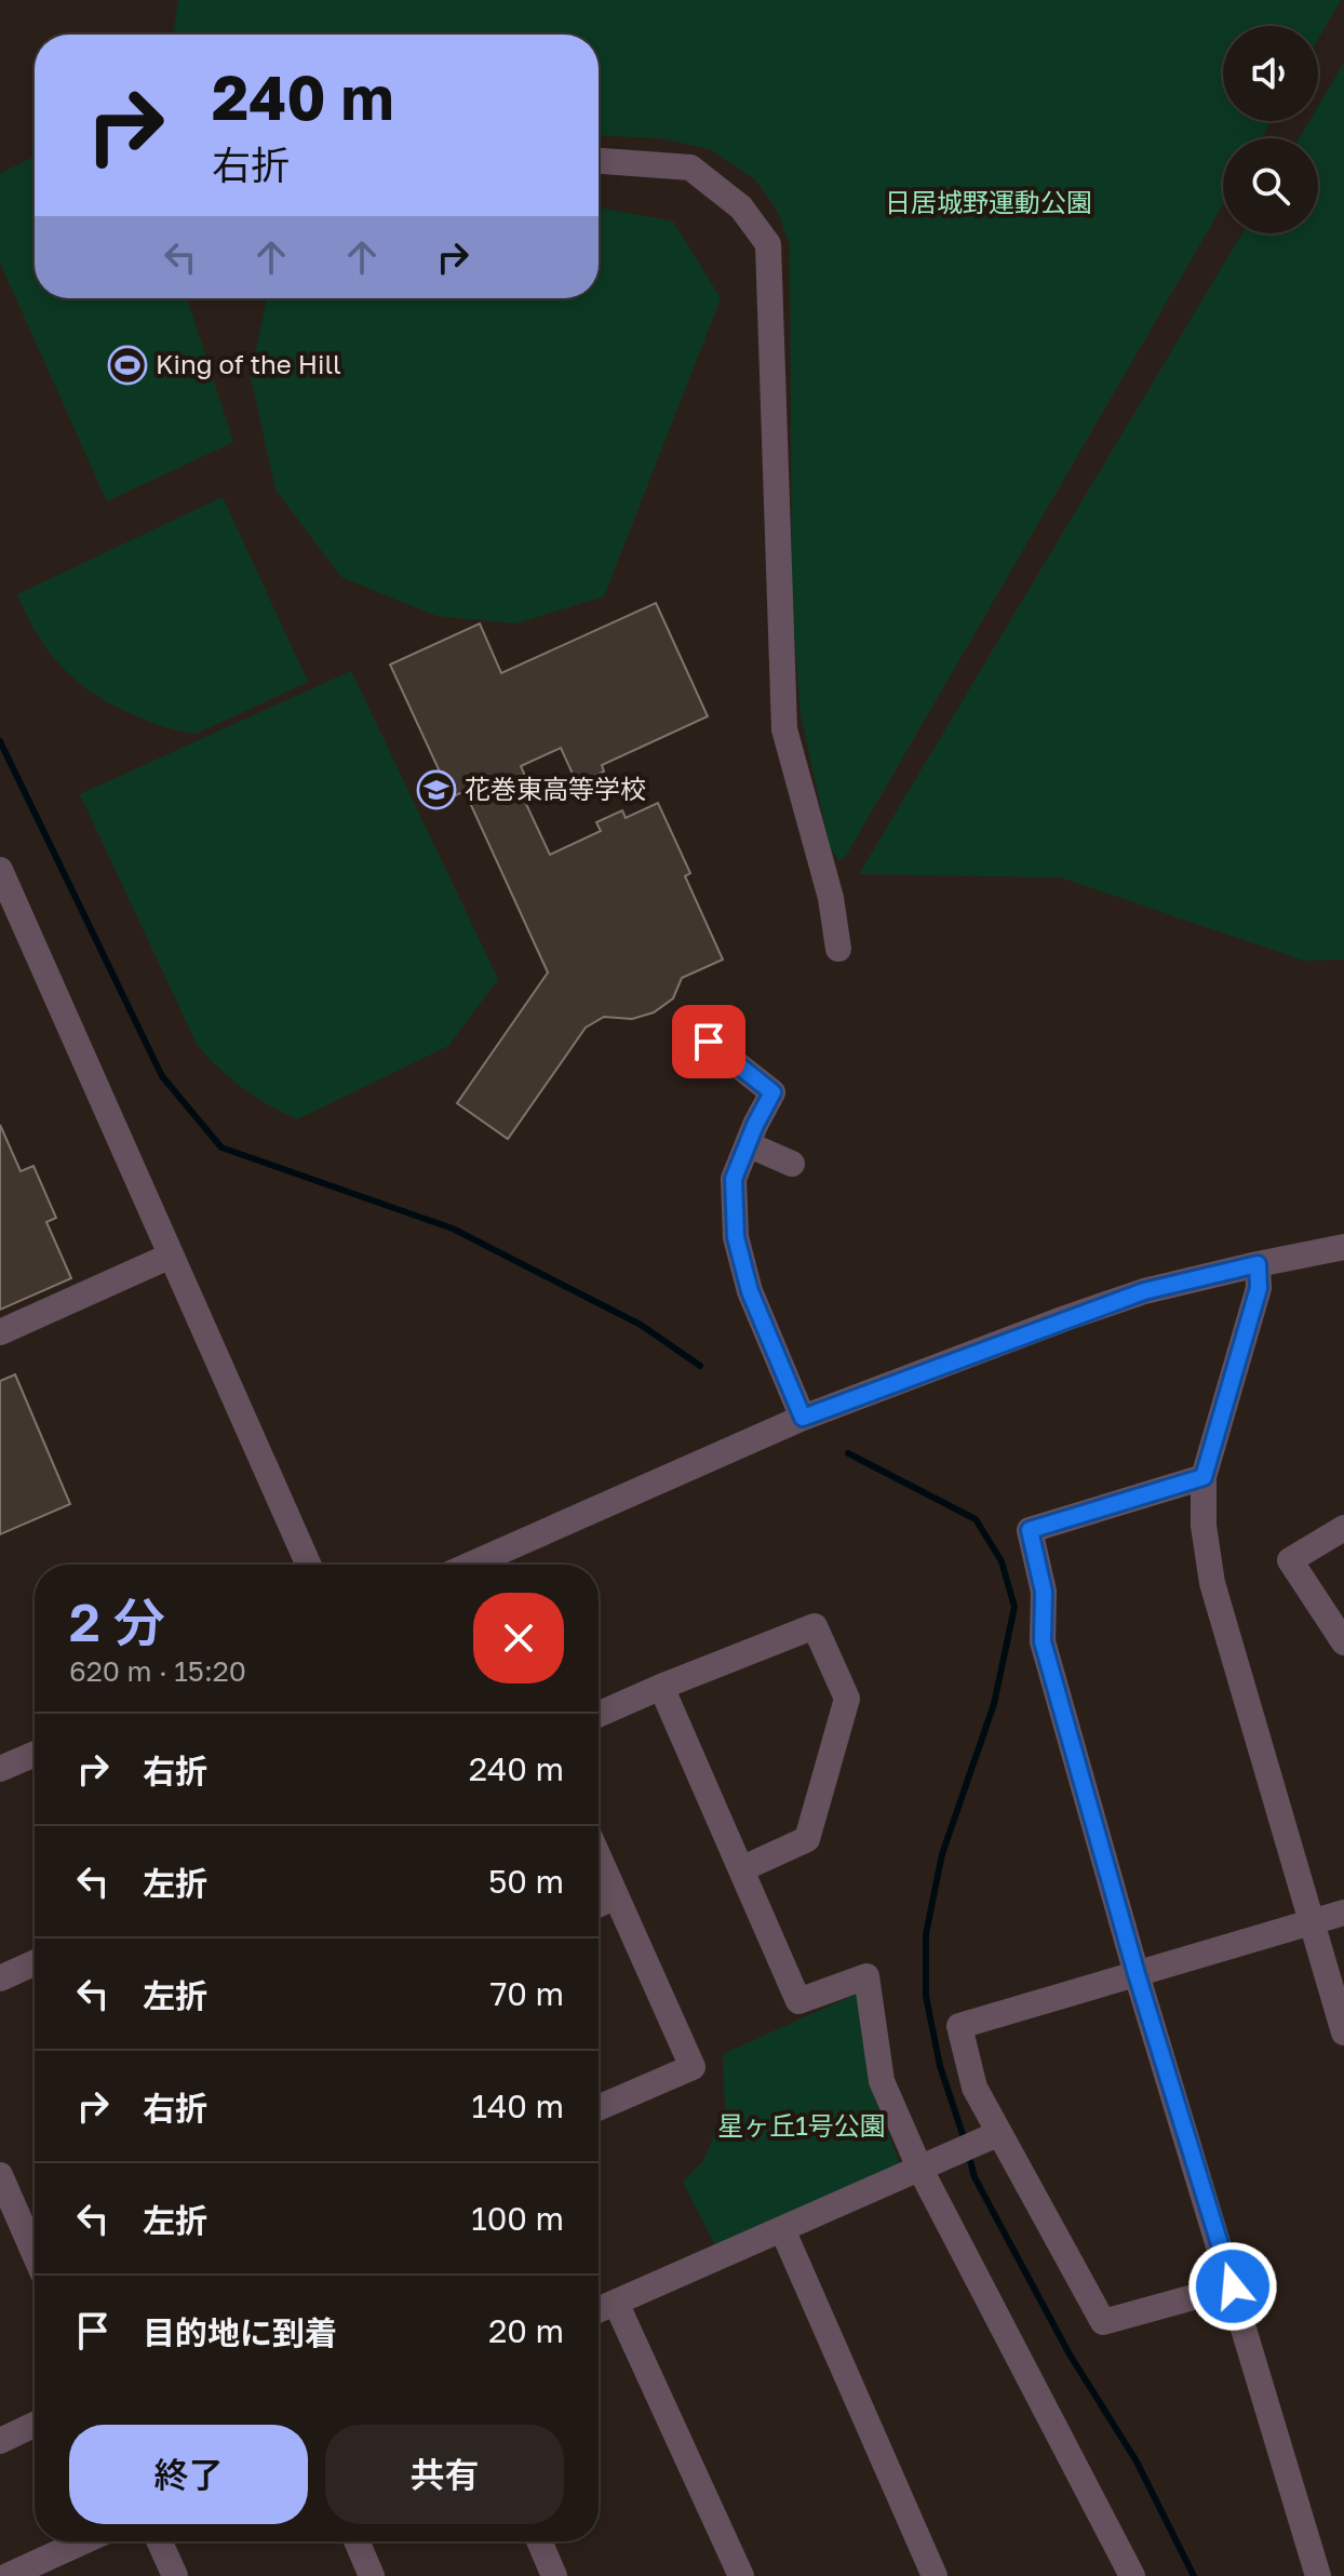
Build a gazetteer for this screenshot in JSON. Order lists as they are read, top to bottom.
{
  "parks": ["日居城野運動公園", "星ヶ丘1号公園"],
  "places": {
    "sports": ["King of the Hill"],
    "school or university": ["花巻東高等学校"]
  },
  "page": {
    "turn": ["240 m", "右折"],
    "heading": ["2 分", "620 m · 15:20"],
    "list": [
      {
        "name": "右折",
        "value": "240 m"
      },
      {
        "name": "左折",
        "value": "50 m"
      },
      {
        "name": "左折",
        "value": "70 m"
      },
      {
        "name": "右折",
        "value": "140 m"
      },
      {
        "name": "左折",
        "value": "100 m"
      },
      {
        "name": "目的地に到着",
        "value": "20 m"
      }
    ],
    "buttons": ["終了", "共有"]
  }
}
